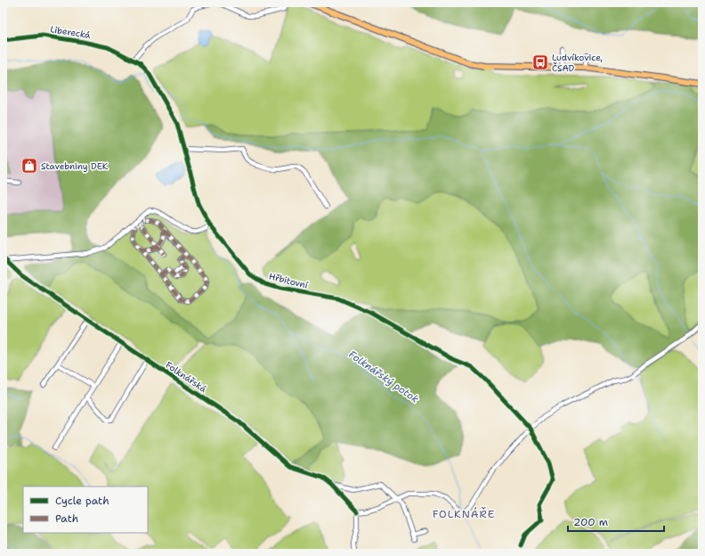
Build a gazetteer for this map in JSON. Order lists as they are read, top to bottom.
{
  "streets": {
    "street": ["Liberecká", "Hřbitovní", "Folknářská"]
  },
  "crossings": [
    ["Liberecká", "Hřbitovní"]
  ],
  "districts": ["FOLKNÁŘE"],
  "water": ["Folknářský potok"],
  "places": {
    "bus stop": ["Ludvíkovice, ČSAD"],
    "shop": ["Stavebniny DEK"]
  },
  "legend": ["Cycle path", "Path"],
  "scale_bar": "200 m"
}
